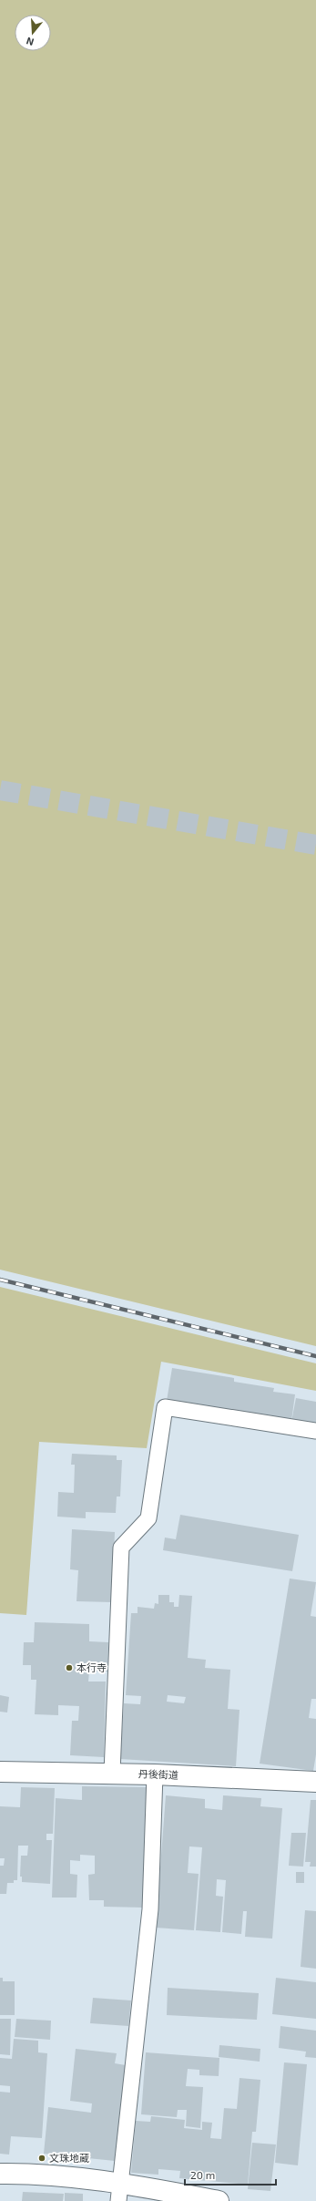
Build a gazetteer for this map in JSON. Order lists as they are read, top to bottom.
{
  "streets": {
    "street": ["丹後街道"]
  },
  "places": ["本行寺", "文珠地蔵"],
  "scale_bar": "20 m",
  "north": "bottom"
}
